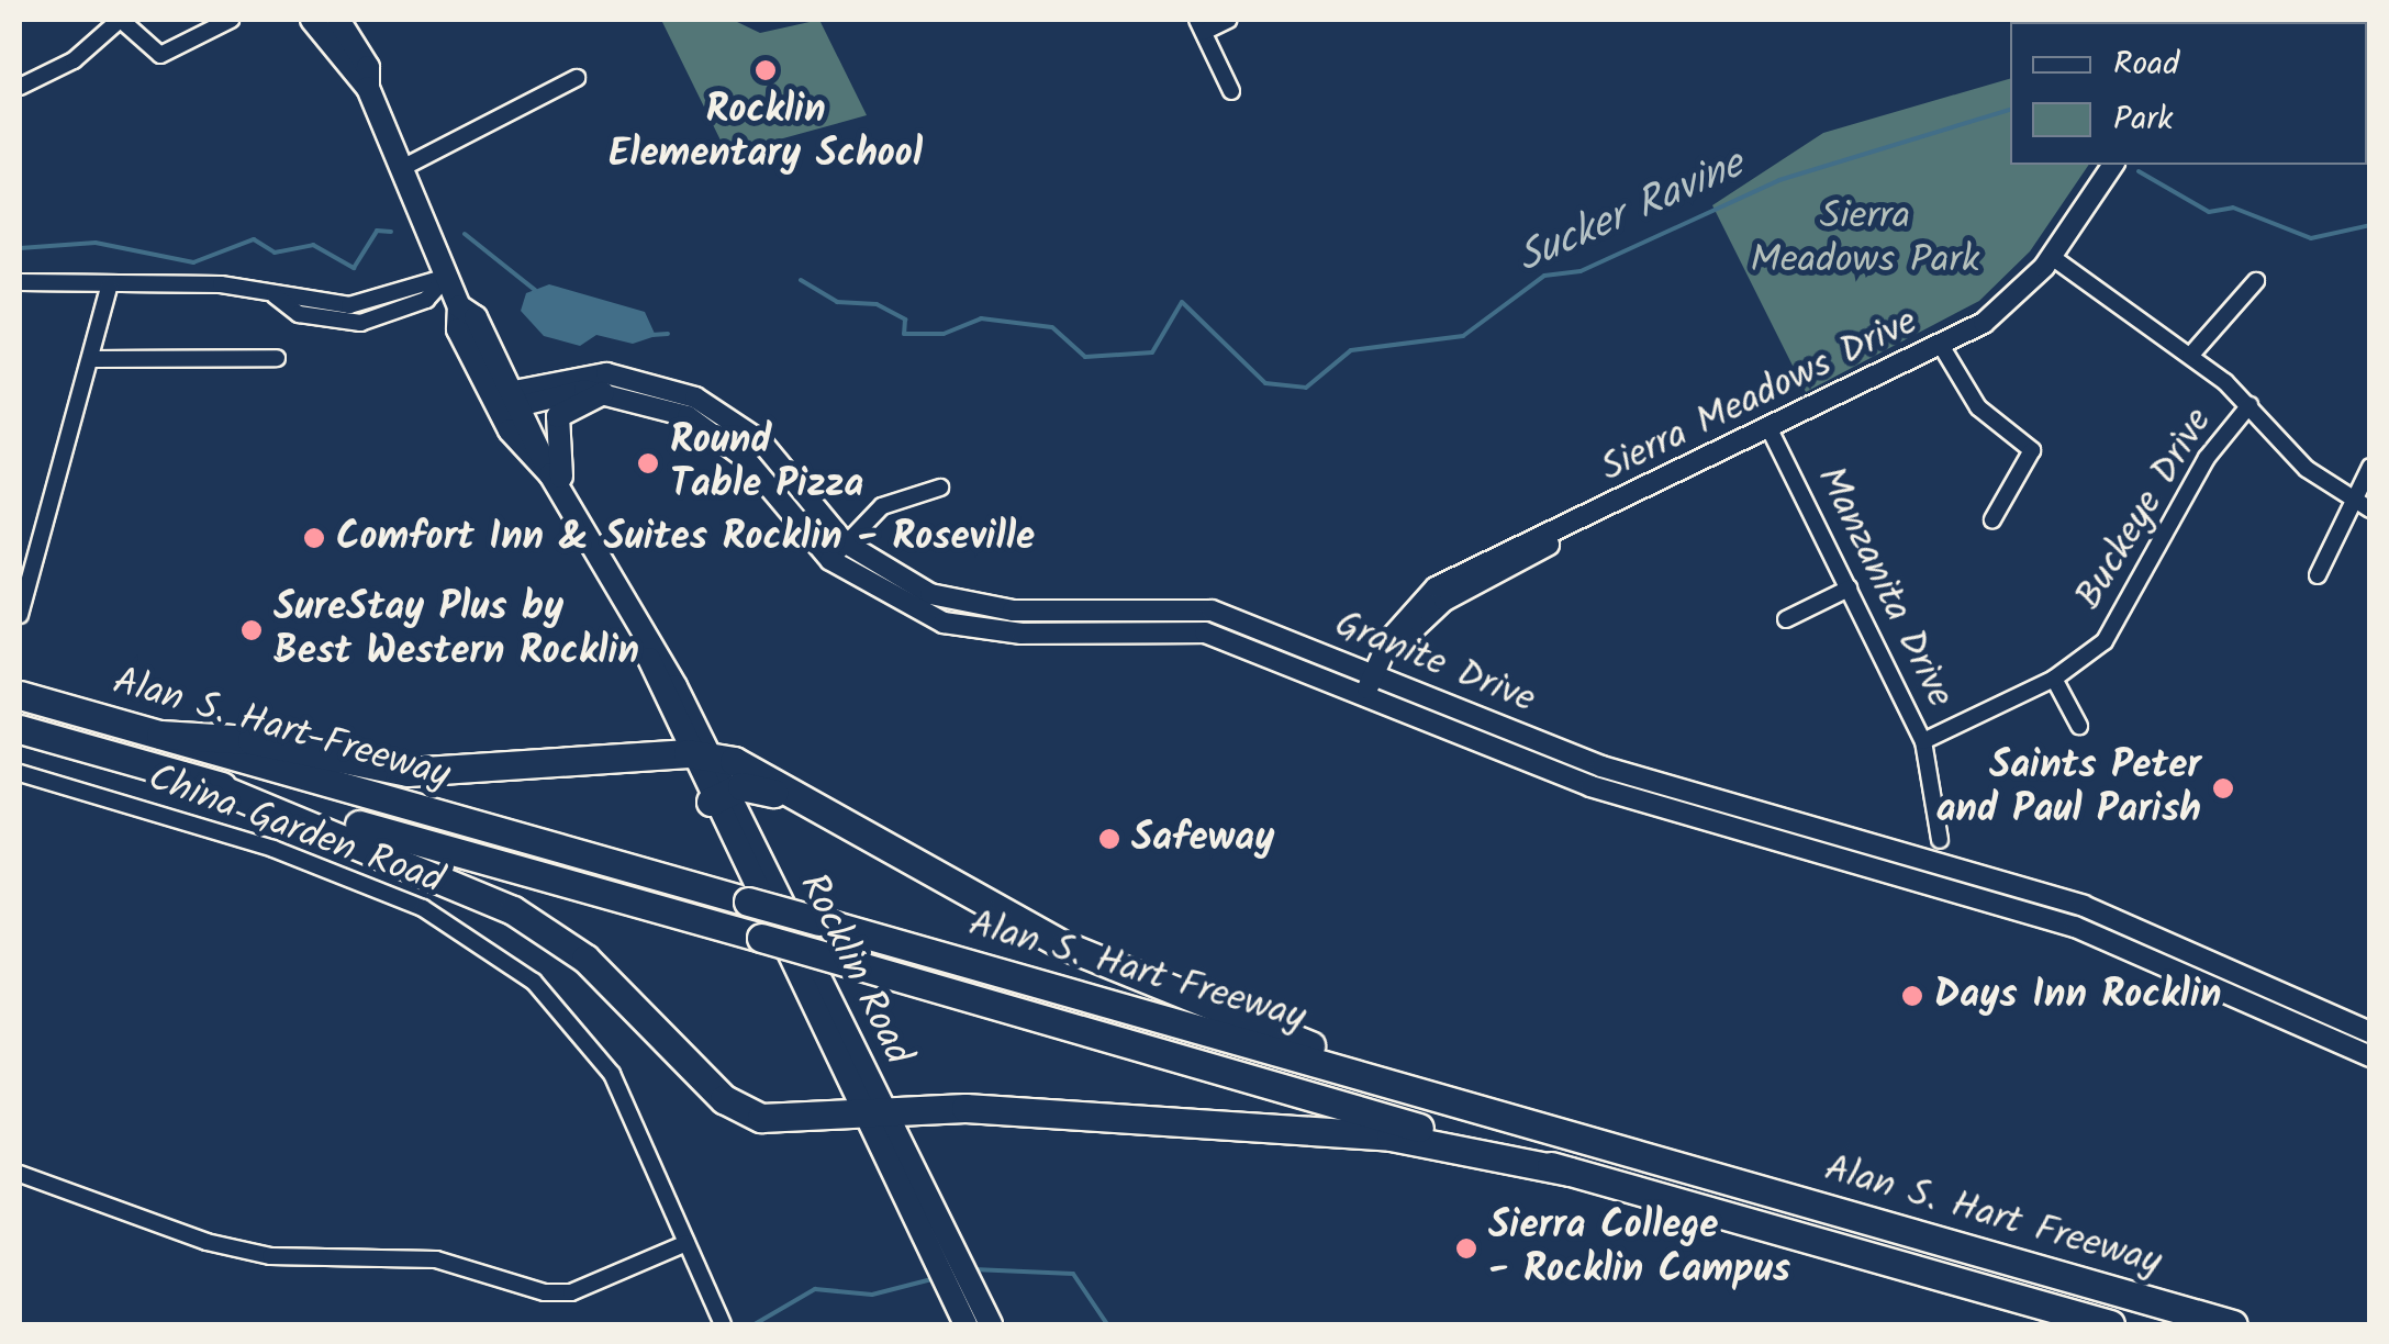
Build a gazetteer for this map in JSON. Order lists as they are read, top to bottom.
{
  "streets": {
    "highway": ["Alan S. Hart Freeway"],
    "main road": ["Rocklin Road"],
    "street": [
      "Sierra Meadows Drive",
      "Buckeye Drive",
      "Manzanita Drive",
      "Granite Drive",
      "China Garden Road"
    ]
  },
  "crossings": [
    ["Sierra Meadows Drive", "Manzanita Drive"],
    ["Sierra Meadows Drive", "Granite Drive"],
    ["Buckeye Drive", "Manzanita Drive"],
    ["Granite Drive", "Rocklin Road"]
  ],
  "water": ["Sucker Ravine"],
  "parks": ["Sierra Meadows Park"],
  "places": [
    "Rocklin Elementary School",
    "Round Table Pizza",
    "Comfort Inn & Suites Rocklin - Roseville",
    "SureStay Plus by Best Western Rocklin",
    "Saints Peter and Paul Parish",
    "Safeway",
    "Days Inn Rocklin",
    "Sierra College - Rocklin Campus"
  ],
  "legend": ["Road", "Park"]
}
